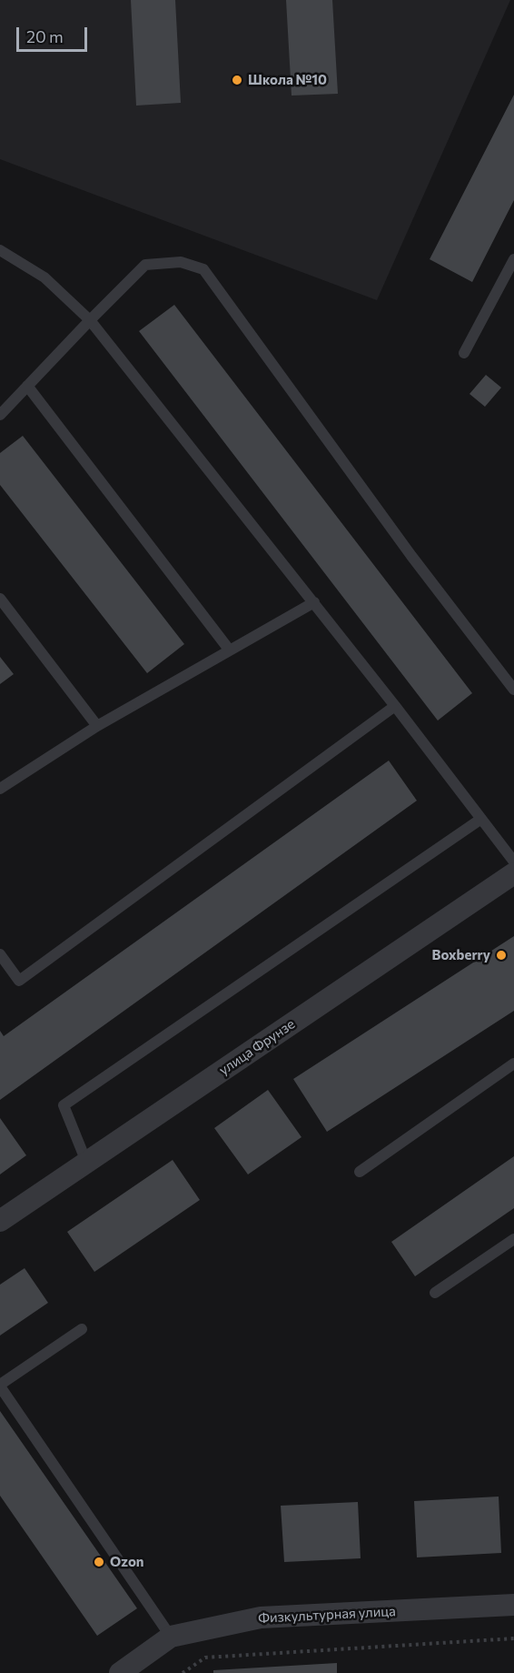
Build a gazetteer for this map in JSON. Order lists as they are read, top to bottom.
{
  "streets": {
    "street": ["улица Фрунзе", "Физкультурная улица"]
  },
  "places": ["Школа №10", "Boxberry", "Ozon"],
  "scale_bar": "20 m"
}
